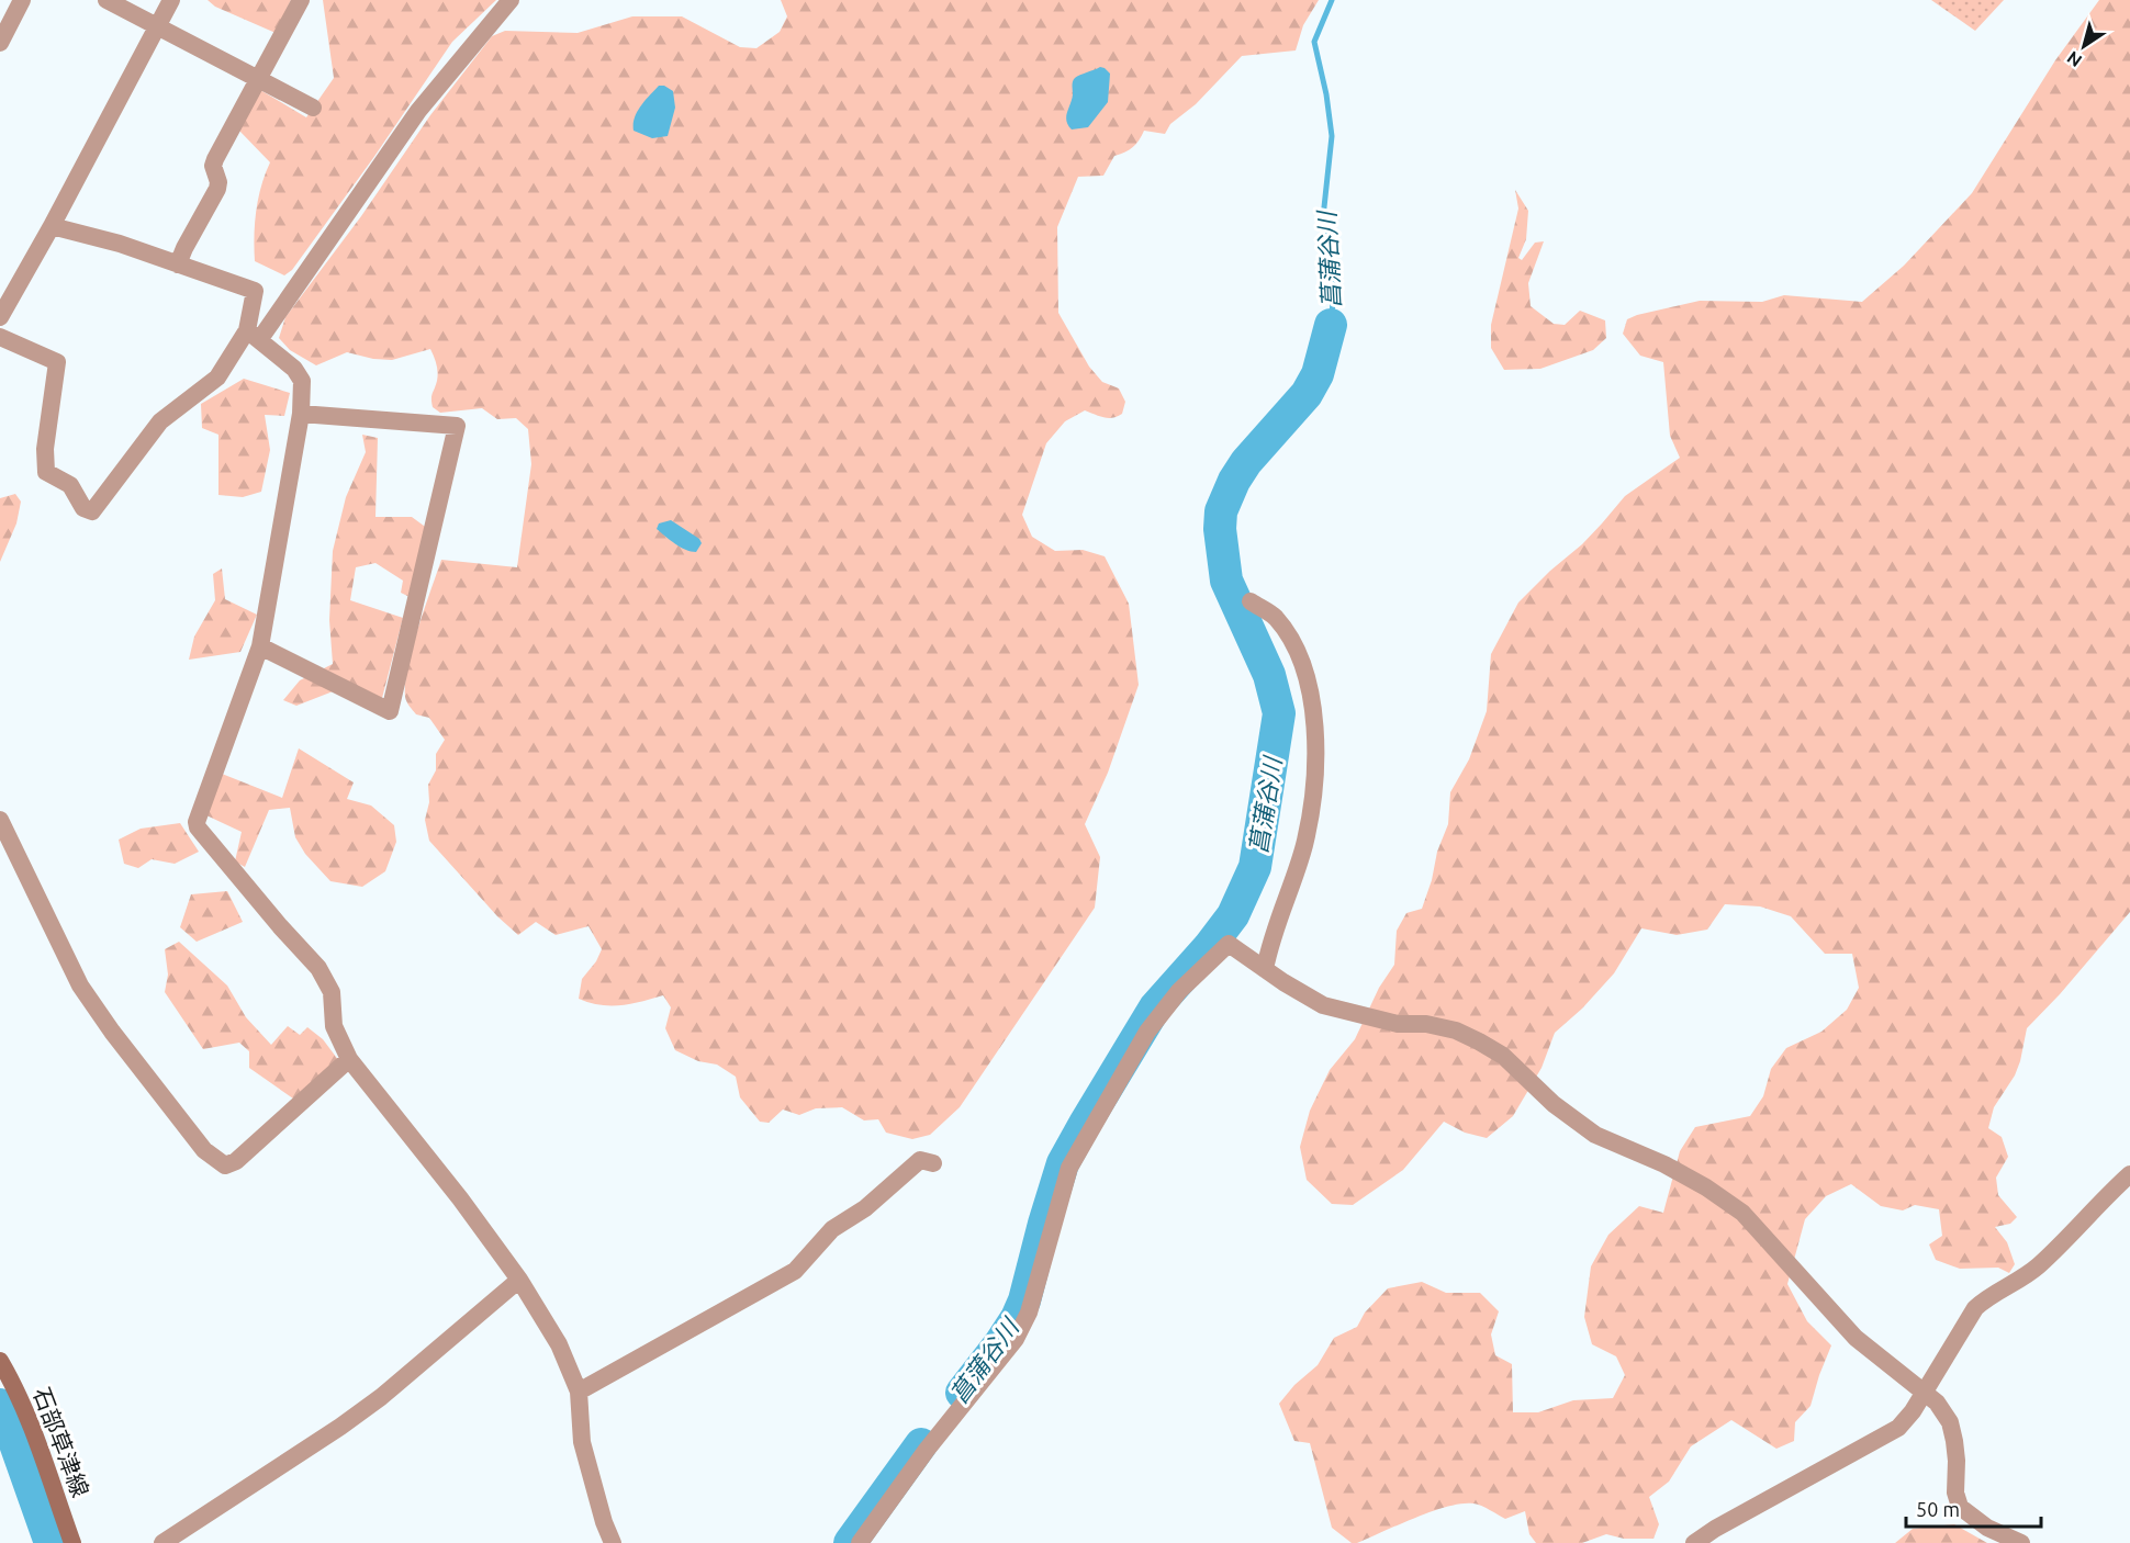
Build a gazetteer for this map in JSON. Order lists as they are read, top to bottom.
{
  "streets": {
    "main road": ["石部草津線"]
  },
  "water": ["菖蒲谷川"],
  "scale_bar": "50 m",
  "north": "bottom left"
}
